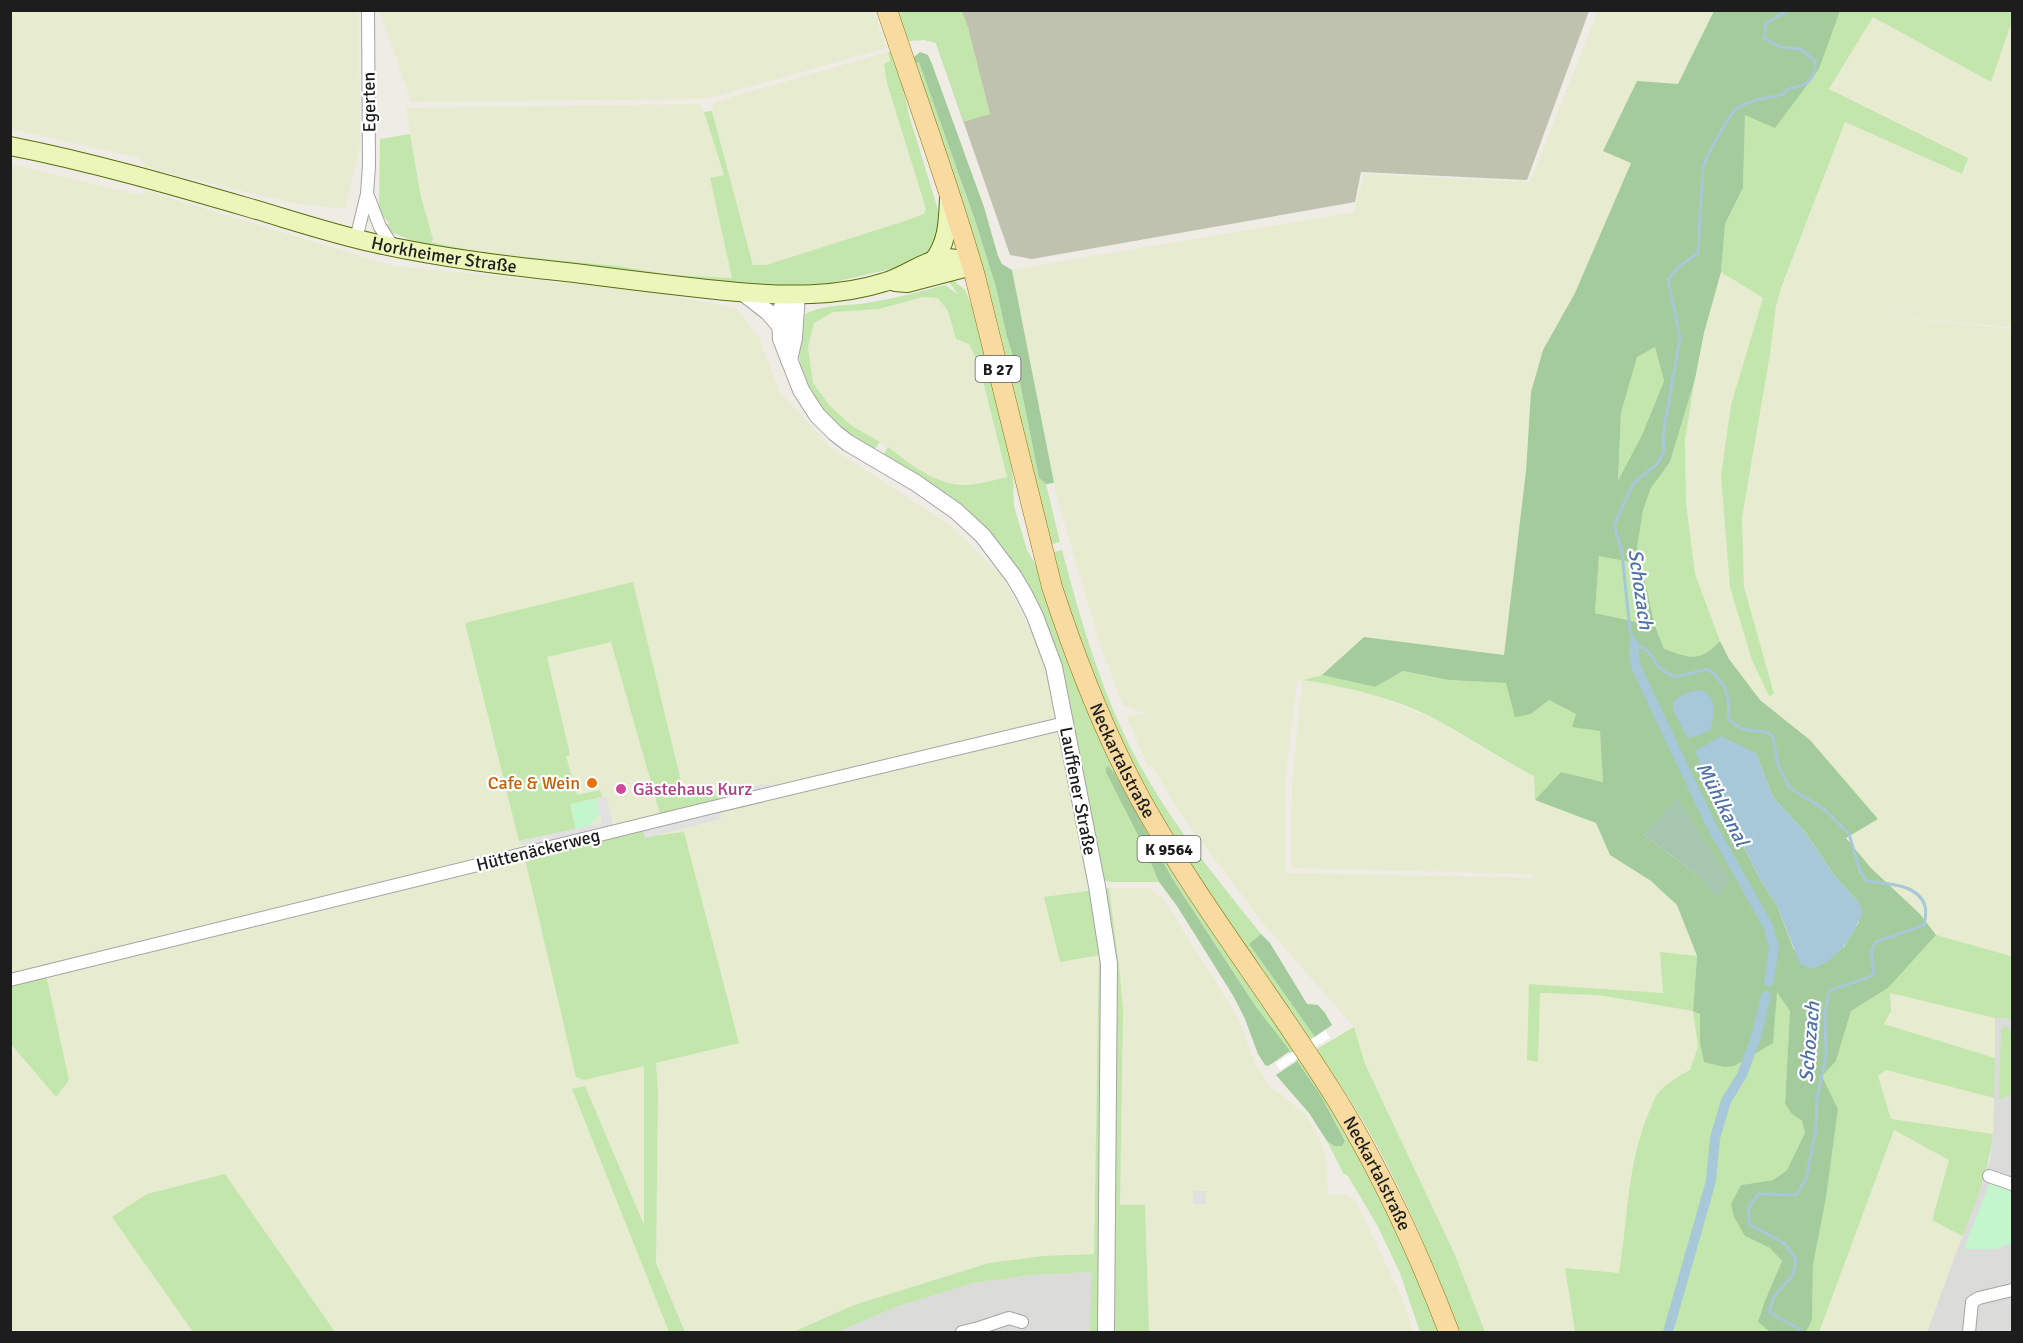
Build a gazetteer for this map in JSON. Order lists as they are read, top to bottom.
{
  "streets": {
    "main road": [
      "Horkheimer Straße",
      "B 27",
      "Neckartalstraße",
      "K 9564"
    ],
    "street": ["Egerten", "Lauffener Straße", "Hüttenäckerweg"]
  },
  "crossings": [
    ["Egerten", "Horkheimer Straße"],
    ["Horkheimer Straße", "B 27"],
    ["Horkheimer Straße", "Neckartalstraße"],
    ["B 27", "Neckartalstraße"],
    ["Lauffener Straße", "Hüttenäckerweg"]
  ],
  "water": ["Schozach", "Mühlkanal"],
  "places": ["Cafe & Wein", "Gästehaus Kurz"]
}
